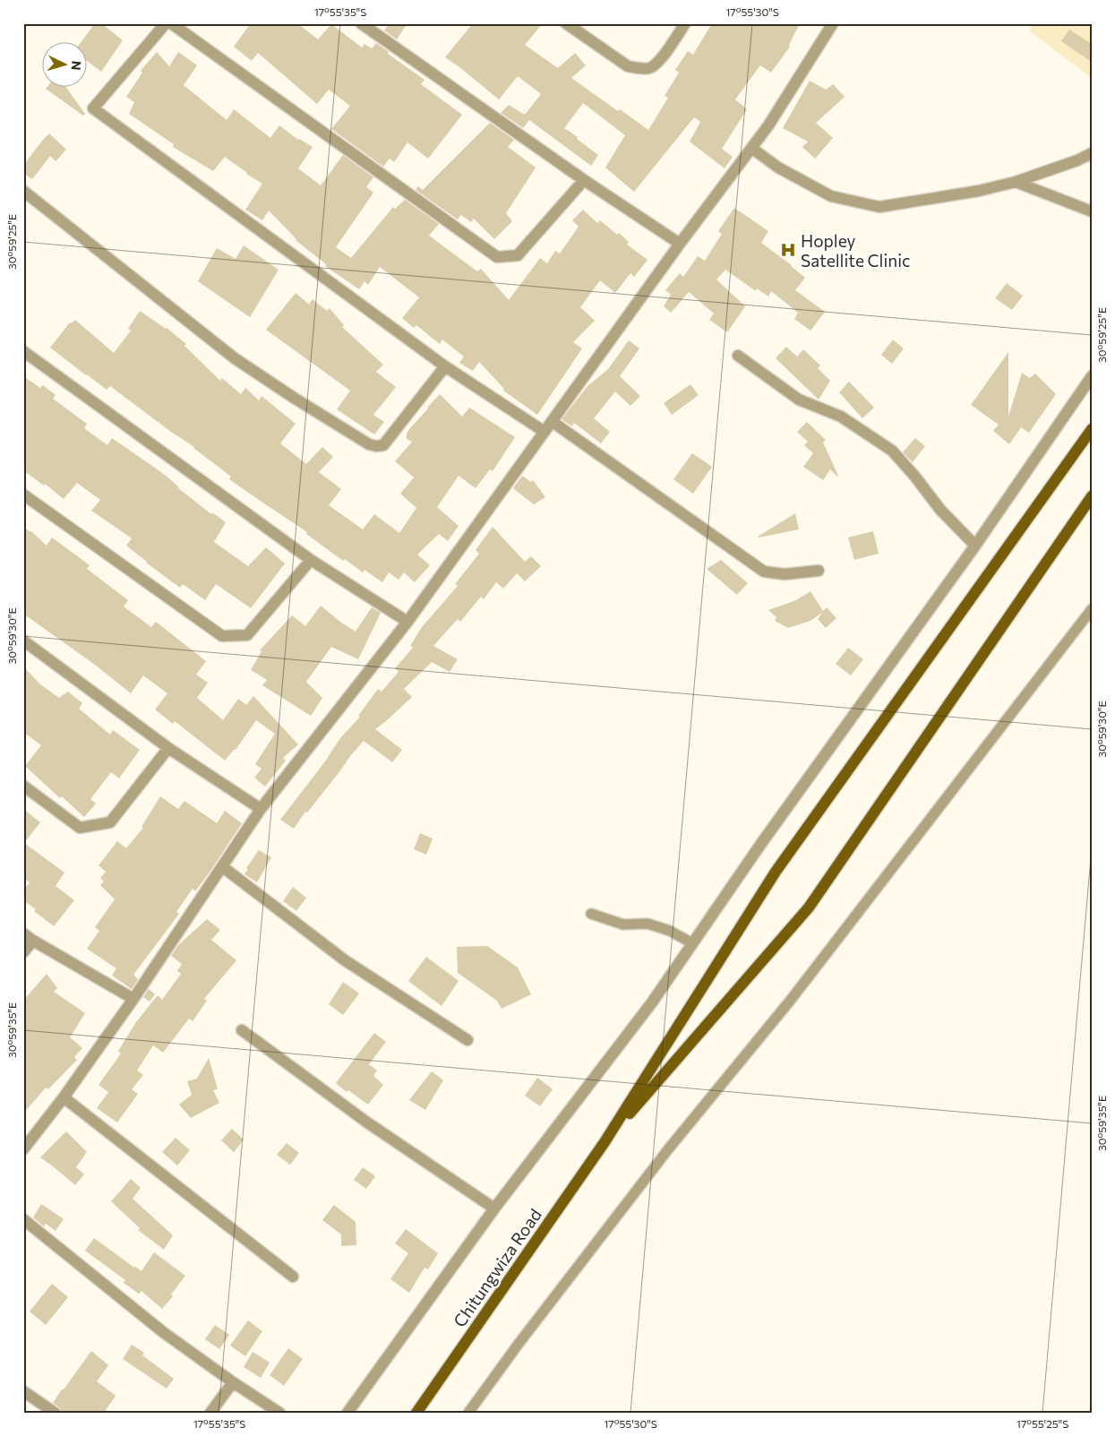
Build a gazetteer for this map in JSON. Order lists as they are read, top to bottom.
{
  "streets": {
    "main road": ["Chitungwiza Road"]
  },
  "places": {
    "hospital": ["Hopley Satellite Clinic"]
  },
  "north": "right",
  "coordinates": [
    "17°55'35\"S",
    "17°55'30\"S",
    "30°59'25\"E",
    "30°59'30\"E",
    "30°59'35\"E",
    "17°55'25\"S"
  ]
}
